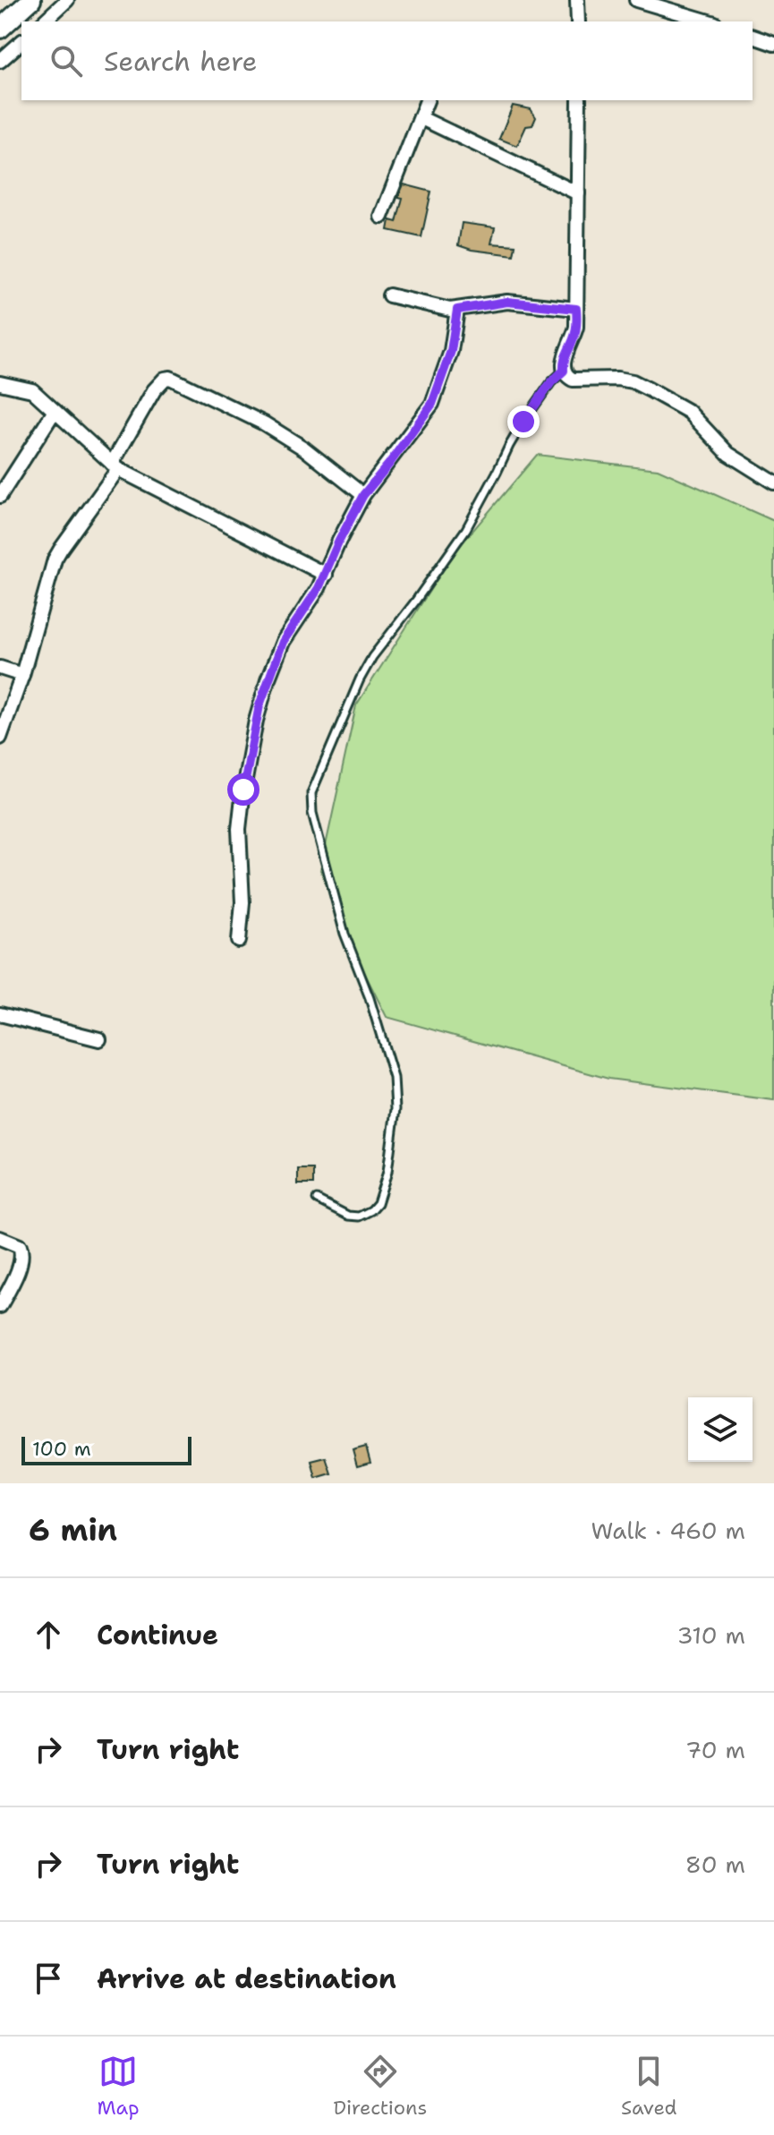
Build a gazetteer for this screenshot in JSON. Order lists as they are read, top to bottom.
{
  "scale_bar": "100 m",
  "page": {
    "search": "Search here",
    "scale": "100 m",
    "heading": ["6 min", "Walk · 460 m"],
    "list": [
      ["Continue", "310 m"],
      ["Turn right", "70 m"],
      ["Turn right", "80 m"],
      "Arrive at destination"
    ],
    "nav": ["Map", "Directions", "Saved"]
  }
}
